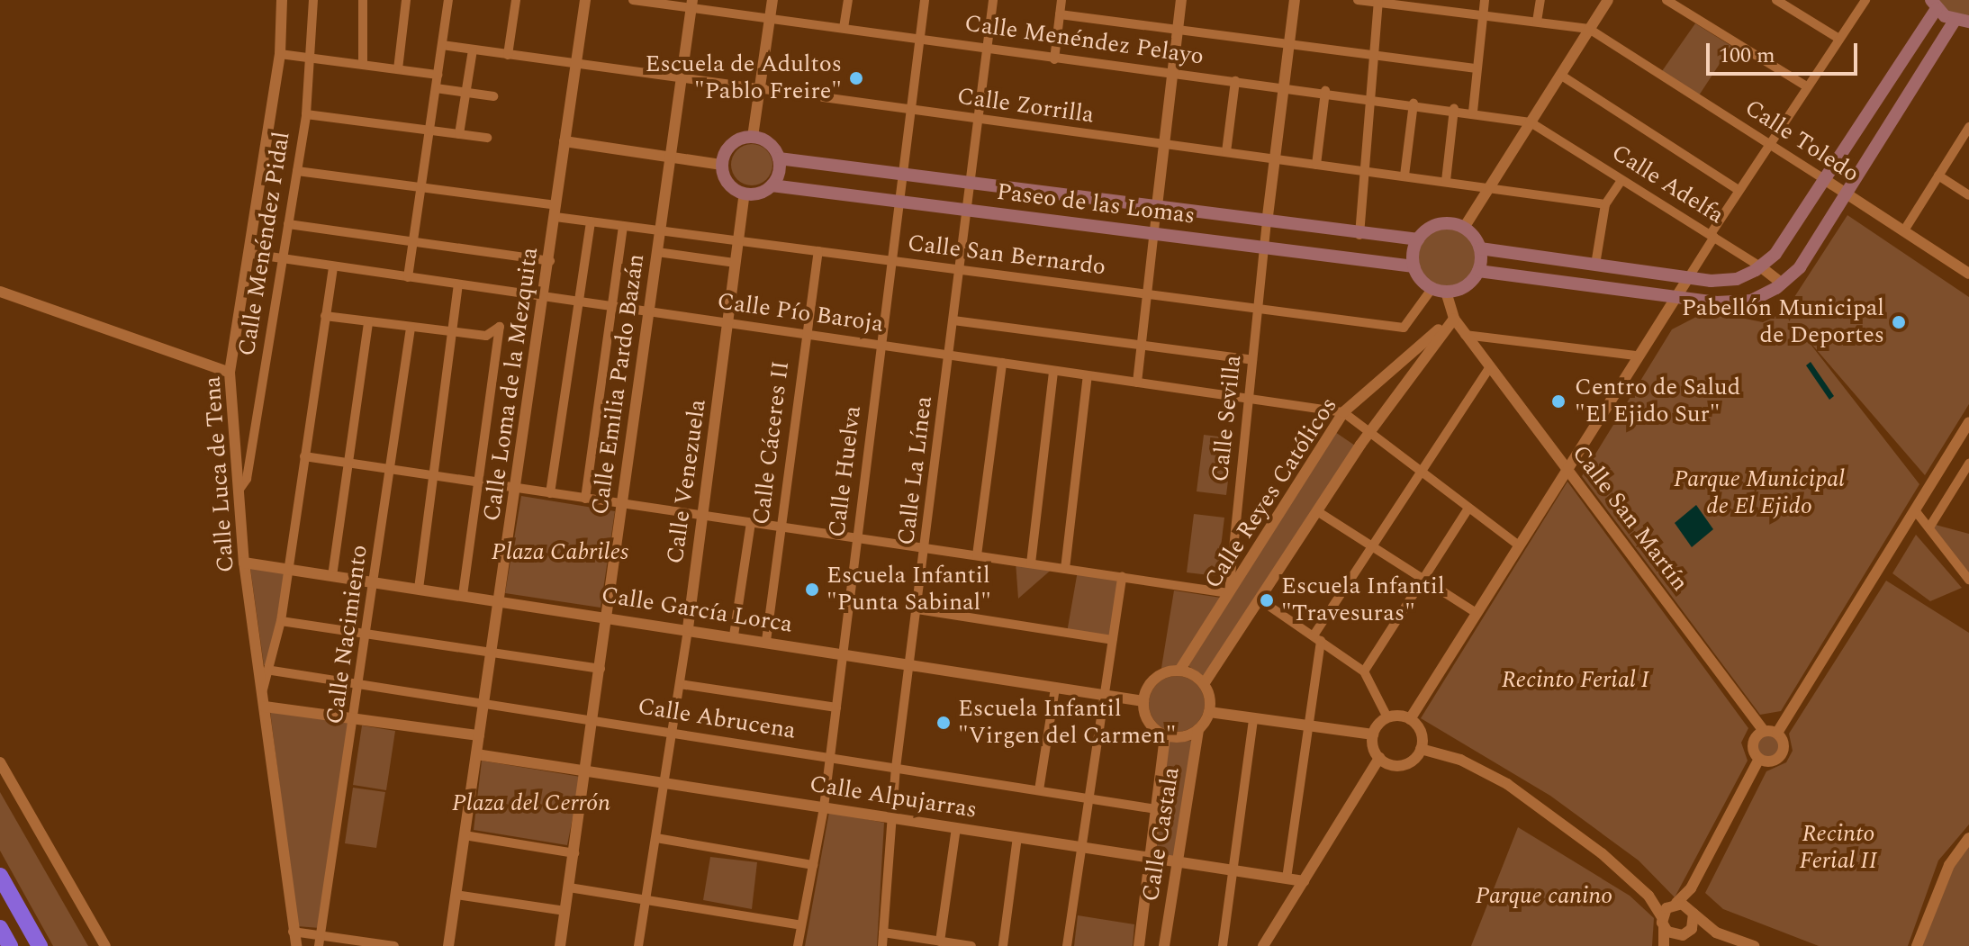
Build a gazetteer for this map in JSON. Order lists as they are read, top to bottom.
{
  "streets": {
    "main road": ["Paseo de las Lomas"],
    "street": [
      "Calle Menéndez Pelayo",
      "Calle Zorrilla",
      "Calle Toledo",
      "Calle Adelfa",
      "Calle Menéndez Pidal",
      "Calle San Bernardo",
      "Calle Pío Baroja",
      "Calle Loma de la Mezquita",
      "Calle Emilia Pardo Bazán",
      "Calle Sevilla",
      "Calle Cáceres II",
      "Calle La Línea",
      "Calle Huelva",
      "Calle Luca de Tena",
      "Calle Venezuela",
      "Calle Reyes Católicos",
      "Calle San Martín",
      "Calle García Lorca",
      "Calle Nacimiento",
      "Calle Abrucena",
      "Calle Alpujarras",
      "Calle Castala"
    ]
  },
  "crossings": [
    ["Calle Menéndez Pelayo", "Calle Adelfa"],
    ["Calle Menéndez Pelayo", "Calle Emilia Pardo Bazán"],
    ["Calle Menéndez Pelayo", "Calle La Línea"],
    ["Calle Menéndez Pelayo", "Calle Huelva"],
    ["Calle Zorrilla", "Calle Loma de la Mezquita"],
    ["Calle Zorrilla", "Calle Emilia Pardo Bazán"],
    ["Calle Zorrilla", "Calle La Línea"],
    ["Calle Zorrilla", "Calle Huelva"],
    ["Paseo de las Lomas", "Calle San Bernardo"],
    ["Paseo de las Lomas", "Calle Sevilla"],
    ["Paseo de las Lomas", "Calle La Línea"],
    ["Paseo de las Lomas", "Calle Huelva"],
    ["Paseo de las Lomas", "Calle Venezuela"],
    ["Paseo de las Lomas", "Calle San Martín"],
    ["Calle Menéndez Pidal", "Calle San Bernardo"],
    ["Calle Menéndez Pidal", "Calle Pío Baroja"],
    ["Calle Menéndez Pidal", "Calle Luca de Tena"],
    ["Calle San Bernardo", "Calle Loma de la Mezquita"],
    ["Calle San Bernardo", "Calle Emilia Pardo Bazán"],
    ["Calle San Bernardo", "Calle Sevilla"],
    ["Calle San Bernardo", "Calle Cáceres II"],
    ["Calle San Bernardo", "Calle La Línea"],
    ["Calle San Bernardo", "Calle Huelva"],
    ["Calle San Bernardo", "Calle Venezuela"],
    ["Calle San Bernardo", "Calle San Martín"],
    ["Calle Pío Baroja", "Calle Loma de la Mezquita"],
    ["Calle Pío Baroja", "Calle Emilia Pardo Bazán"],
    ["Calle Pío Baroja", "Calle Sevilla"],
    ["Calle Pío Baroja", "Calle Cáceres II"],
    ["Calle Pío Baroja", "Calle La Línea"],
    ["Calle Pío Baroja", "Calle Huelva"],
    ["Calle Pío Baroja", "Calle Luca de Tena"],
    ["Calle Pío Baroja", "Calle Venezuela"],
    ["Calle Pío Baroja", "Calle Reyes Católicos"],
    ["Calle Loma de la Mezquita", "Calle García Lorca"],
    ["Calle Loma de la Mezquita", "Calle Abrucena"],
    ["Calle Loma de la Mezquita", "Calle Alpujarras"],
    ["Calle Emilia Pardo Bazán", "Calle García Lorca"],
    ["Calle Emilia Pardo Bazán", "Calle Abrucena"],
    ["Calle Emilia Pardo Bazán", "Calle Alpujarras"],
    ["Calle Sevilla", "Calle Reyes Católicos"],
    ["Calle Cáceres II", "Calle García Lorca"],
    ["Calle La Línea", "Calle García Lorca"],
    ["Calle La Línea", "Calle Abrucena"],
    ["Calle La Línea", "Calle Alpujarras"],
    ["Calle Huelva", "Calle García Lorca"],
    ["Calle Huelva", "Calle Abrucena"],
    ["Calle Huelva", "Calle Alpujarras"],
    ["Calle Luca de Tena", "Calle García Lorca"],
    ["Calle Venezuela", "Calle García Lorca"],
    ["Calle Venezuela", "Calle Abrucena"],
    ["Calle Venezuela", "Calle Alpujarras"],
    ["Calle Reyes Católicos", "Calle San Martín"],
    ["Calle Reyes Católicos", "Calle García Lorca"],
    ["Calle Reyes Católicos", "Calle Castala"],
    ["Calle García Lorca", "Calle Nacimiento"],
    ["Calle García Lorca", "Calle Castala"],
    ["Calle Nacimiento", "Calle Abrucena"],
    ["Calle Abrucena", "Calle Castala"],
    ["Calle Alpujarras", "Calle Castala"]
  ],
  "parks": [
    "Parque Municipal de El Ejido",
    "Plaza Cabriles",
    "Recinto Ferial I",
    "Plaza del Cerrón",
    "Recinto Ferial II",
    "Parque canino"
  ],
  "places": [
    "Escuela de Adultos \"Pablo Freire\"",
    "Pabellón Municipal de Deportes",
    "Centro de Salud \"El Ejido Sur\"",
    "Escuela Infantil \"Punta Sabinal\"",
    "Escuela Infantil \"Travesuras\"",
    "Escuela Infantil \"Virgen del Carmen\""
  ],
  "scale_bar": "100 m"
}
